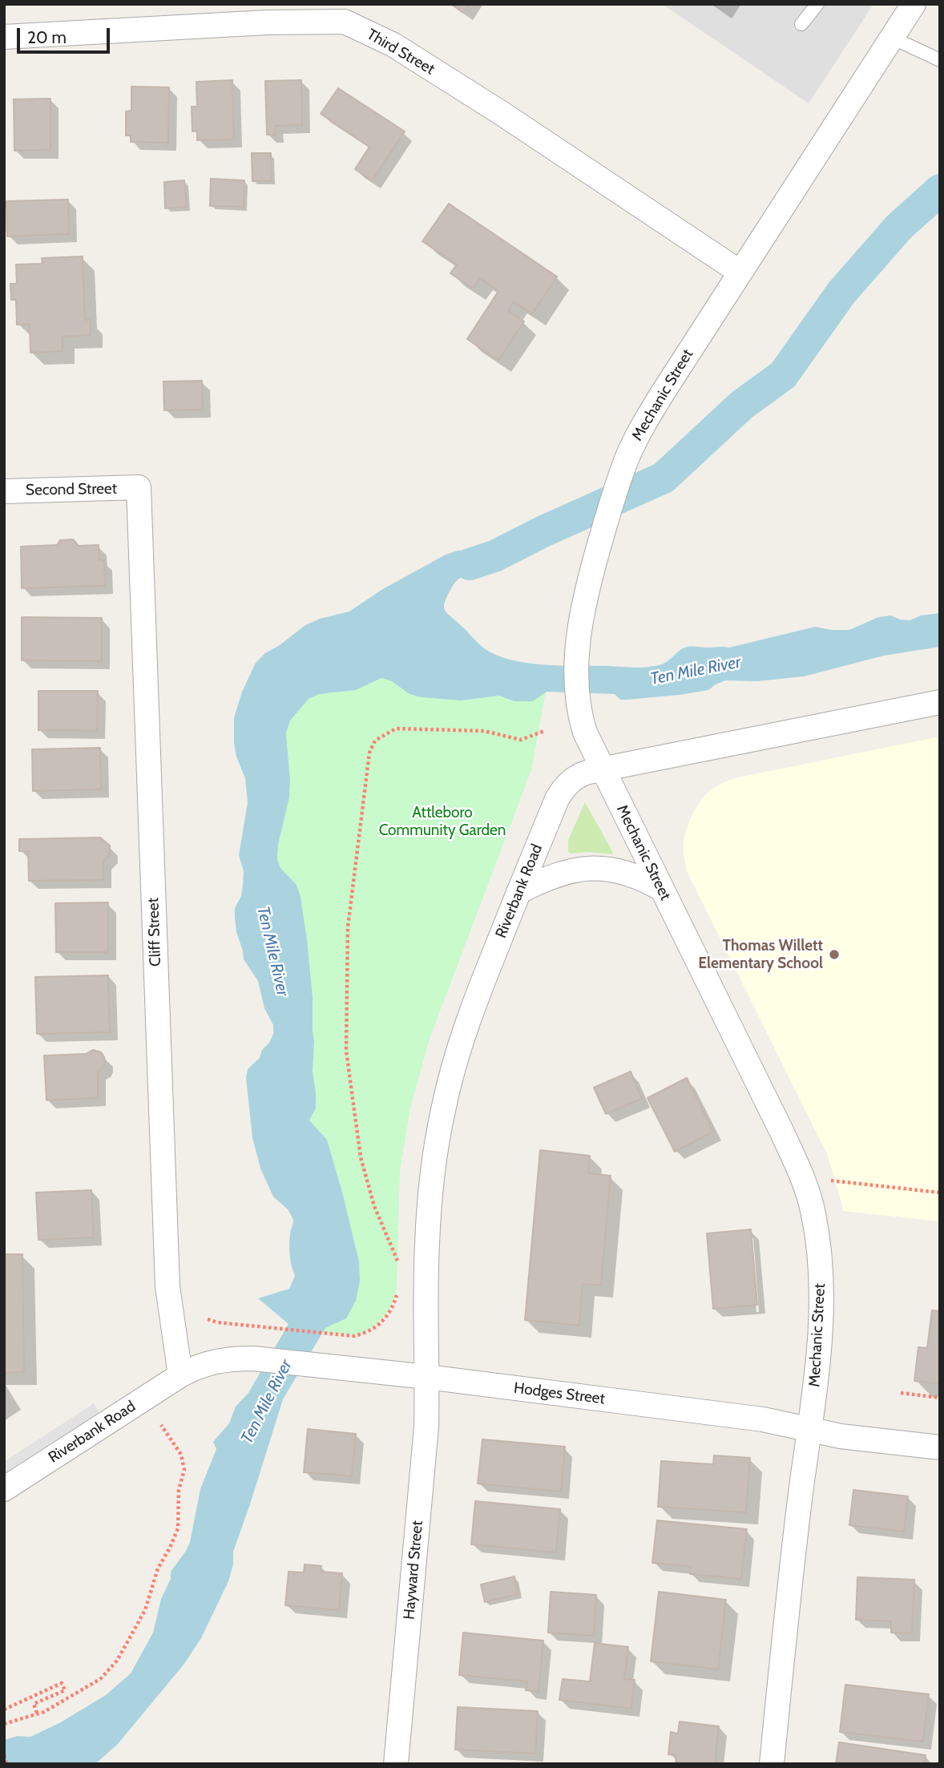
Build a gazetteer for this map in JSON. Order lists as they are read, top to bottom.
{
  "streets": {
    "street": [
      "Third Street",
      "Mechanic Street",
      "Second Street",
      "Riverbank Road",
      "Cliff Street",
      "Hodges Street",
      "Hayward Street"
    ]
  },
  "crossings": [
    ["Third Street", "Mechanic Street"],
    ["Mechanic Street", "Riverbank Road"],
    ["Mechanic Street", "Hodges Street"],
    ["Second Street", "Cliff Street"],
    ["Riverbank Road", "Cliff Street"],
    ["Riverbank Road", "Hodges Street"],
    ["Riverbank Road", "Hayward Street"],
    ["Cliff Street", "Hodges Street"],
    ["Hodges Street", "Hayward Street"]
  ],
  "water": ["Ten Mile River"],
  "parks": ["Attleboro Community Garden"],
  "places": ["Thomas Willett Elementary School"],
  "scale_bar": "20 m"
}
